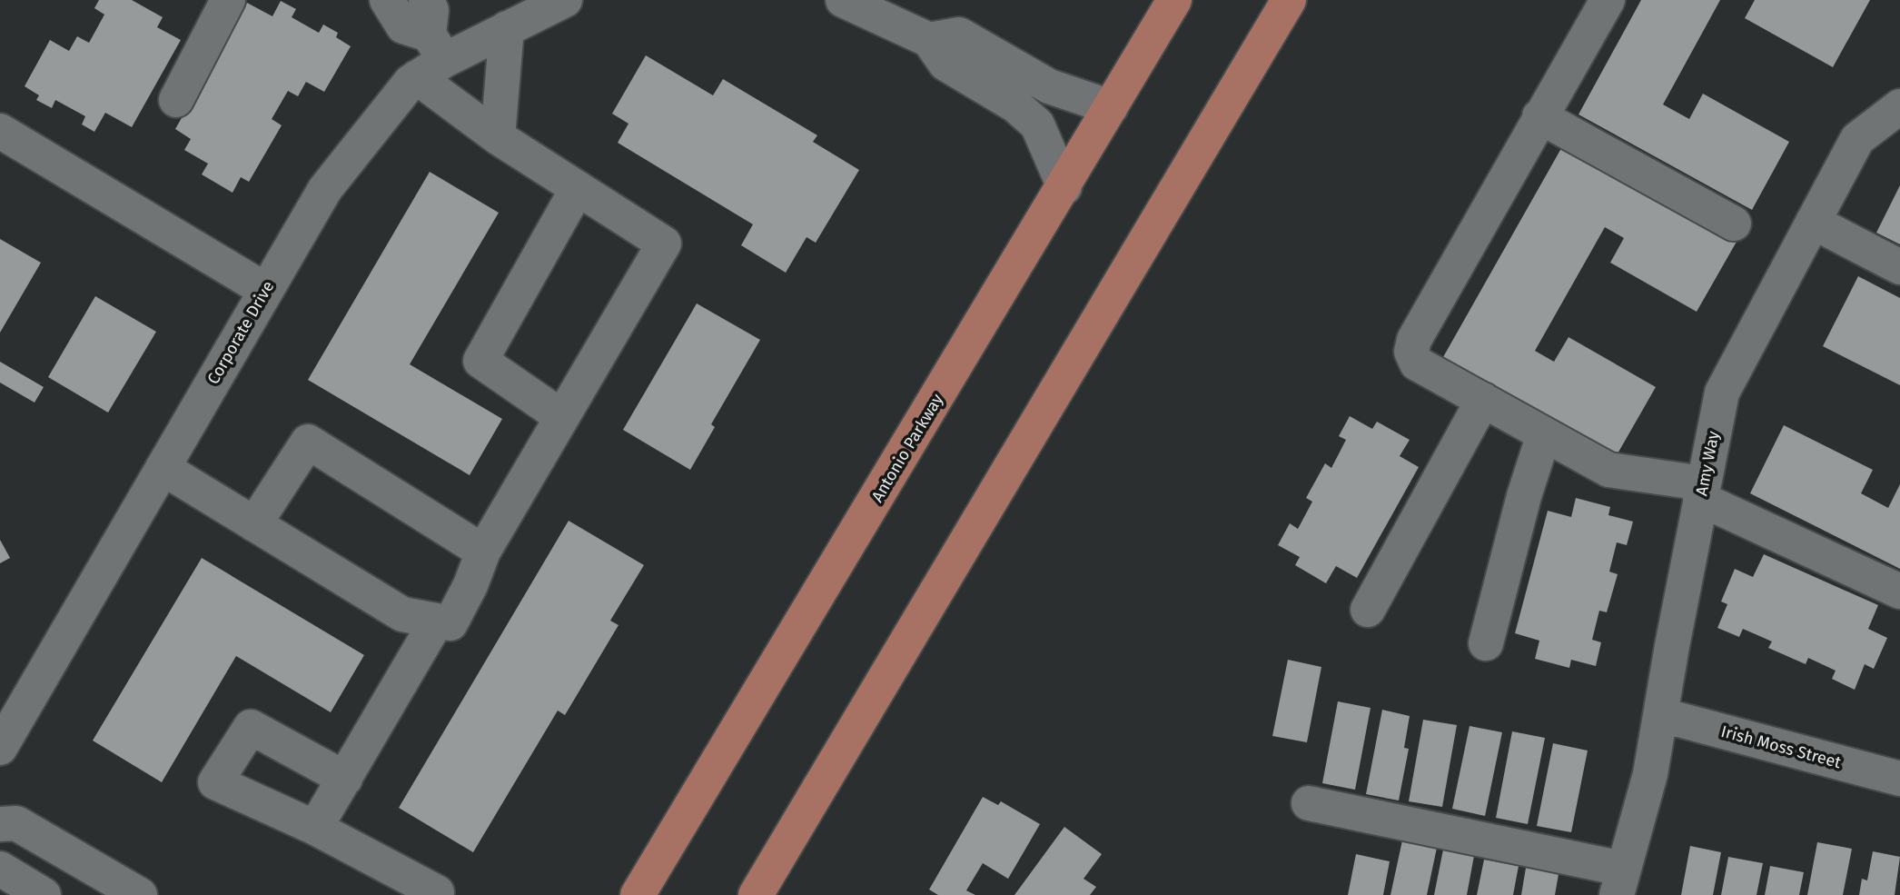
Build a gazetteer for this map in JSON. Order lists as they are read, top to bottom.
{
  "streets": {
    "main road": ["Antonio Parkway"],
    "street": ["Corporate Drive", "Amy Way", "Irish Moss Street"]
  },
  "crossings": [
    ["Amy Way", "Irish Moss Street"]
  ]
}
